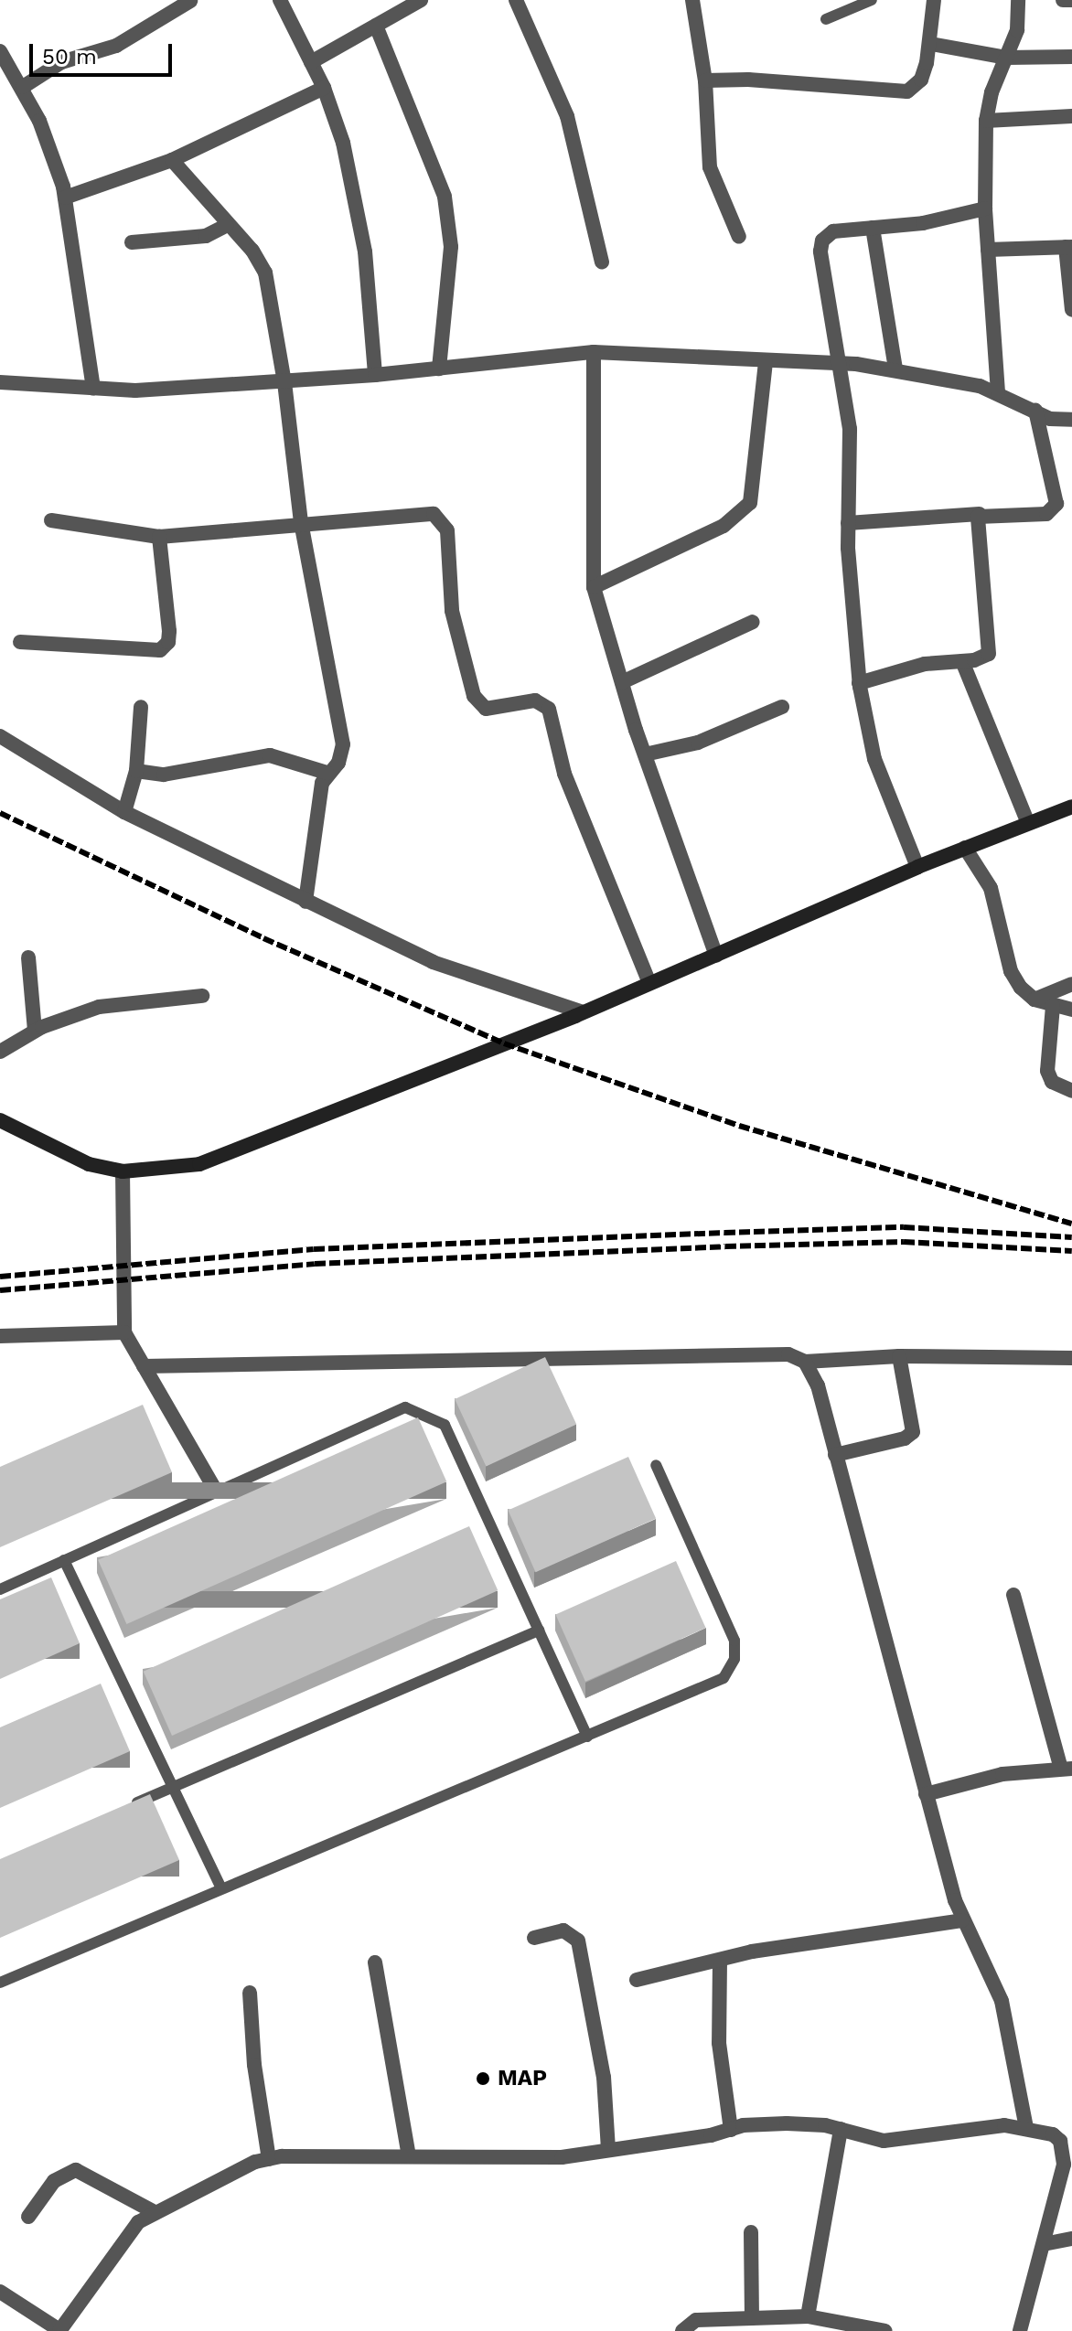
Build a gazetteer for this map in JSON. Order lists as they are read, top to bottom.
{
  "places": ["MAP"],
  "scale_bar": "50 m"
}
